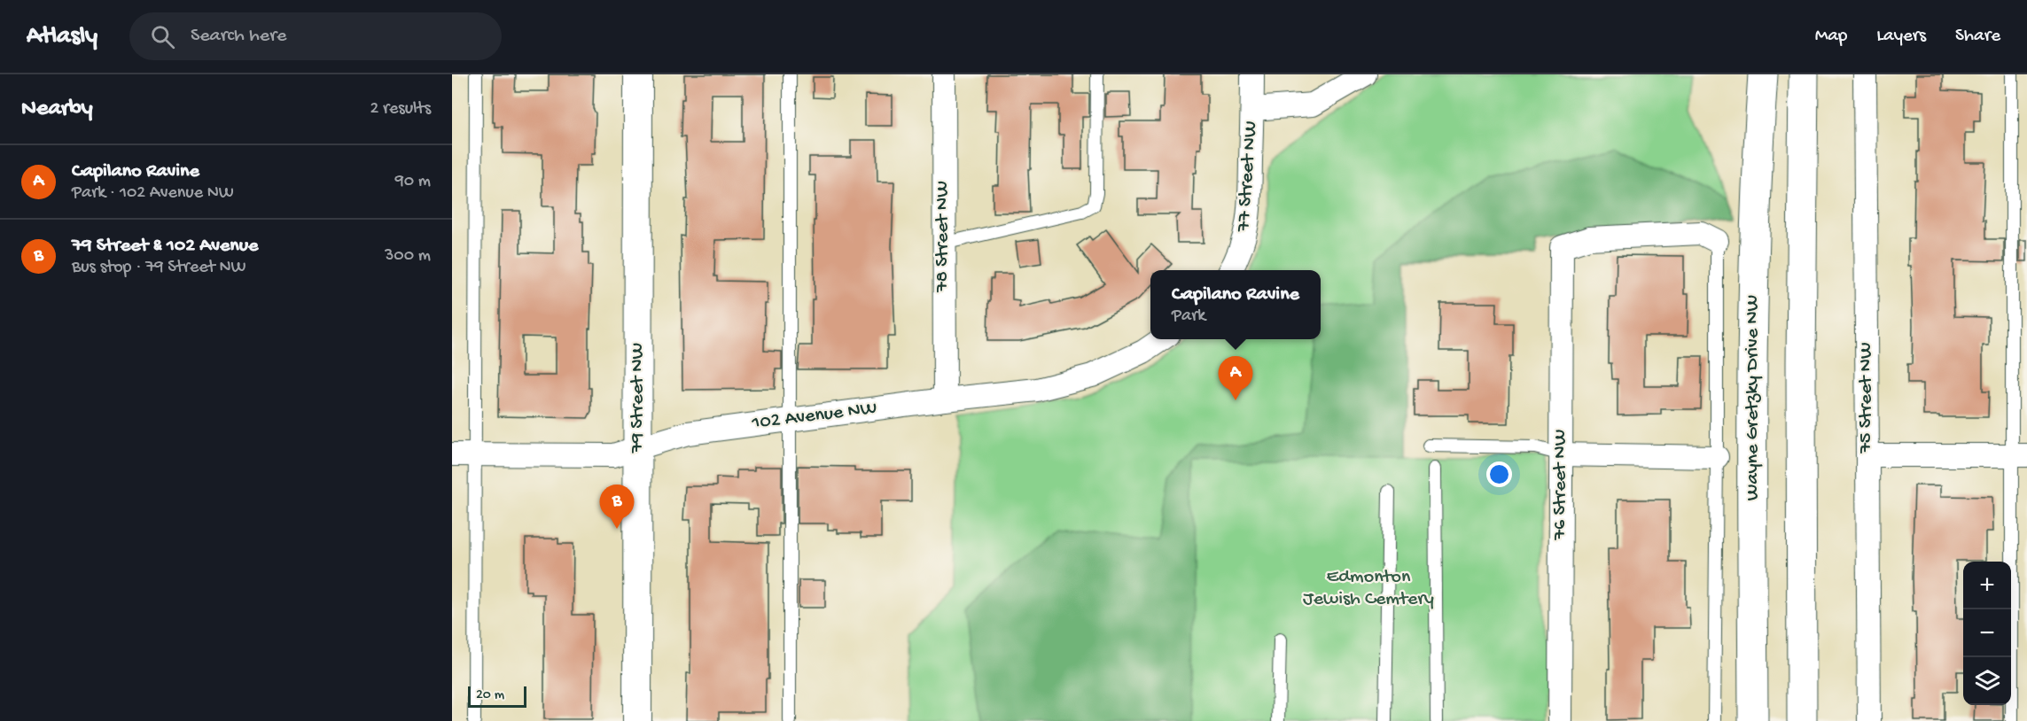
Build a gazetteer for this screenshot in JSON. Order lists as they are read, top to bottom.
{
  "streets": {
    "main road": ["Wayne Gretzky Drive NW"],
    "street": [
      "77 Street NW",
      "78 Street NW",
      "79 Street NW",
      "75 Street NW",
      "102 Avenue NW",
      "76 Street NW"
    ]
  },
  "crossings": [
    ["78 Street NW", "102 Avenue NW"],
    ["79 Street NW", "102 Avenue NW"]
  ],
  "parks": ["Edmonton Jewish Cemtery"],
  "scale_bar": "20 m",
  "page": {
    "header": "Atlasly",
    "search": "Search here",
    "nav": ["Map", "Layers", "Share"],
    "heading": ["Nearby", "2 results"],
    "list": [
      {
        "mark": "A",
        "name": "Capilano Ravine",
        "note": "Park · 102 Avenue NW",
        "value": "90 m"
      },
      {
        "mark": "B",
        "name": "79 Street & 102 Avenue",
        "note": "Bus stop · 79 Street NW",
        "value": "300 m"
      }
    ],
    "popup": ["Capilano Ravine", "Park"],
    "pins": ["A", "B"],
    "map_buttons": ["+", "−"],
    "scale": "20 m"
  }
}
